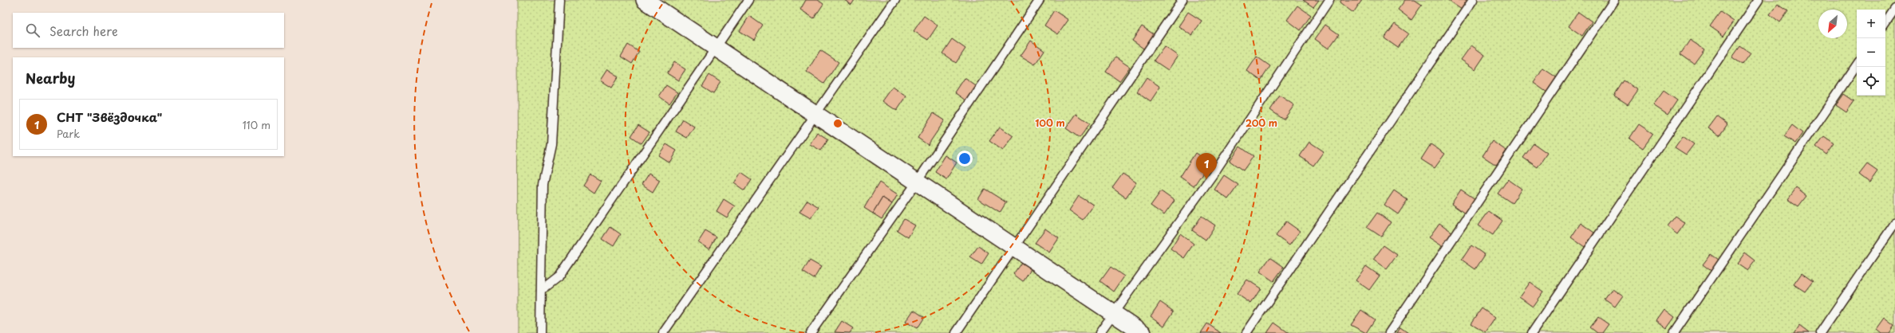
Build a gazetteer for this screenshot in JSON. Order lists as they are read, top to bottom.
{
  "north": "bottom left",
  "page": {
    "map_buttons": ["+", "−"],
    "search": "Search here",
    "heading": "Nearby",
    "list": [
      {
        "mark": "1",
        "name": "СНТ \"Звёздочка\"",
        "note": "Park",
        "value": "110 m"
      }
    ],
    "pins": "1"
  },
  "rings": ["100 m", "200 m"]
}
